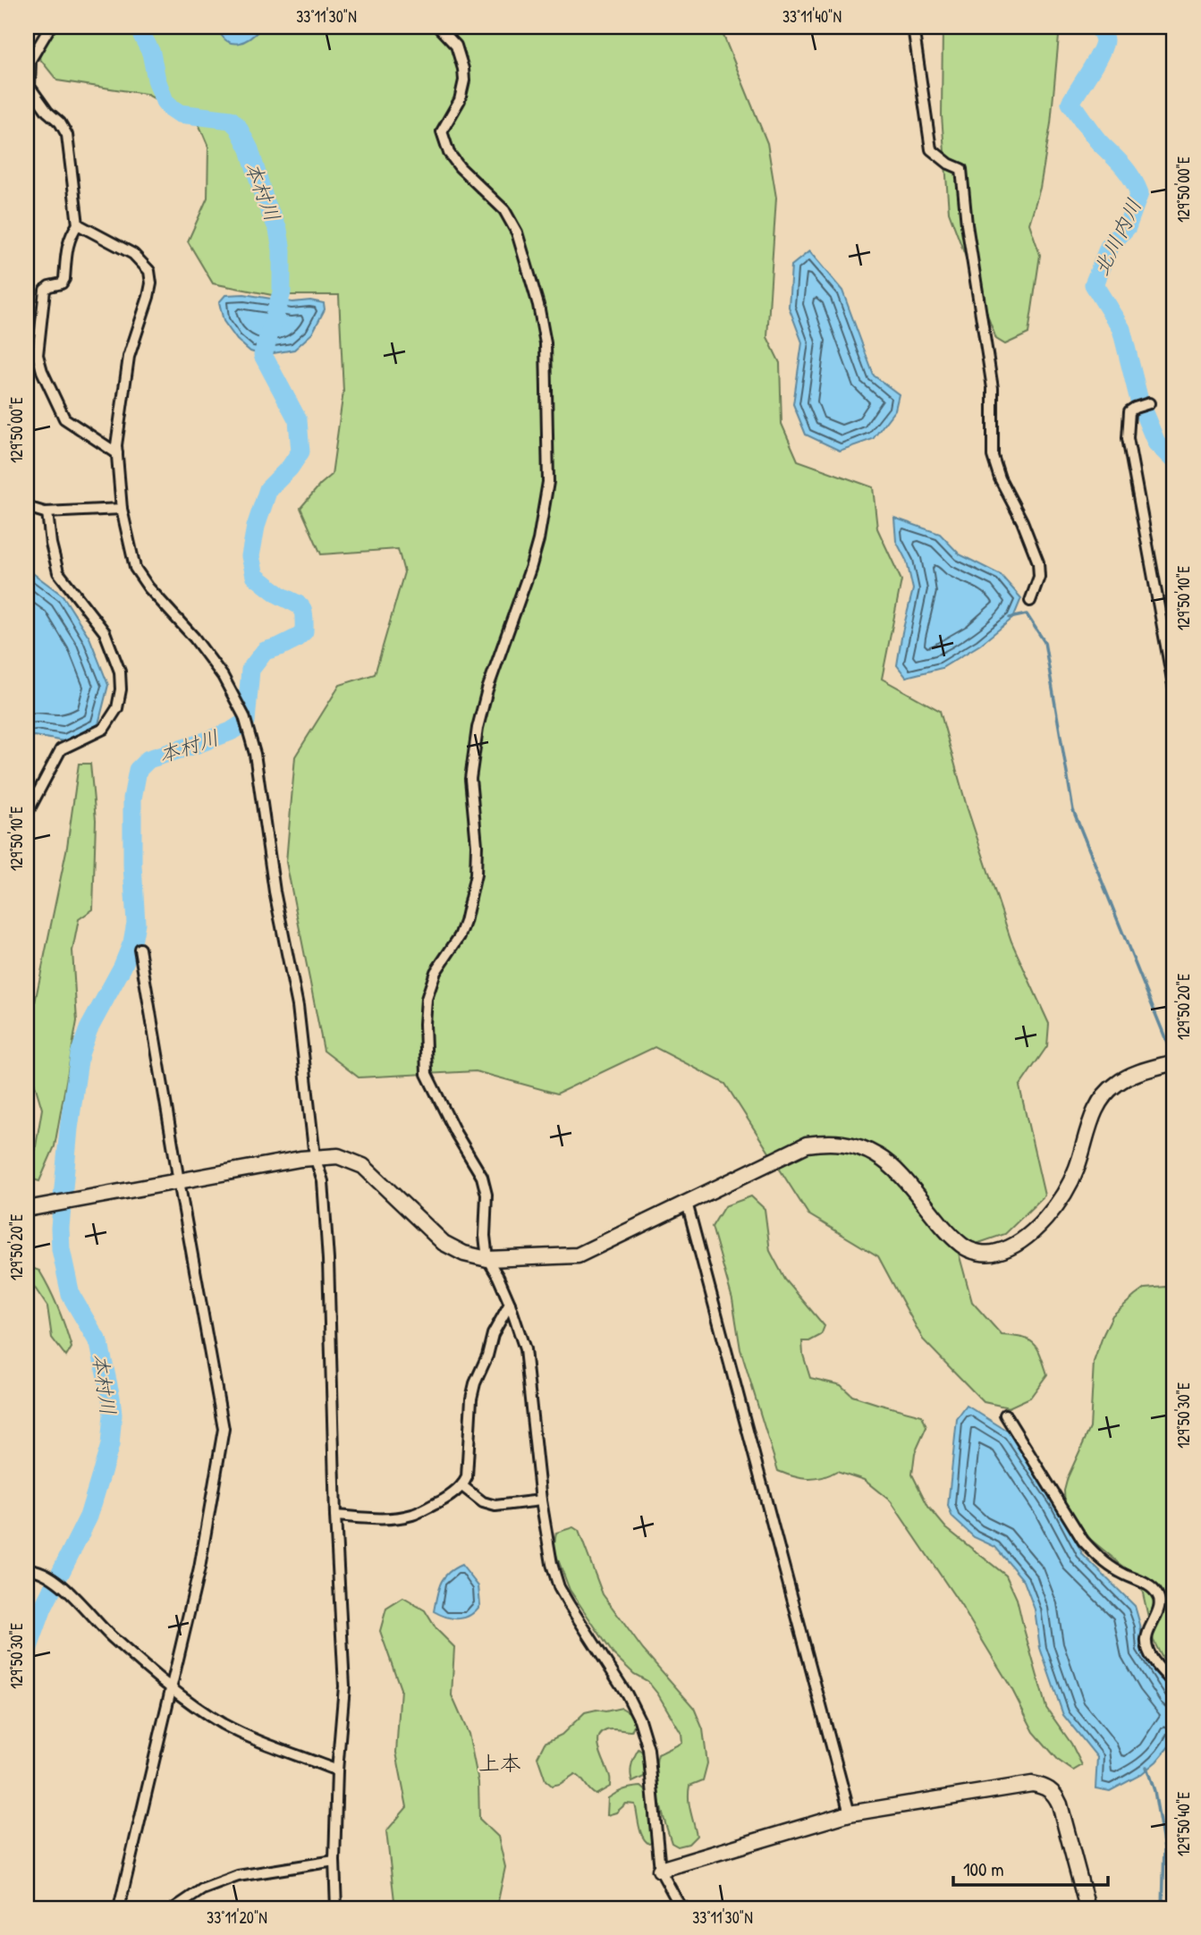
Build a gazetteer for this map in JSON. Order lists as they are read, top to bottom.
{
  "districts": ["上本"],
  "water": ["本村川", "北川内川"],
  "scale_bar": "100 m",
  "coordinates": [
    "33°11'30\"N",
    "33°11'40\"N",
    "129°50'00\"E",
    "129°50'10\"E",
    "129°50'20\"E",
    "129°50'30\"E",
    "129°50'40\"E",
    "33°11'20\"N"
  ]
}
